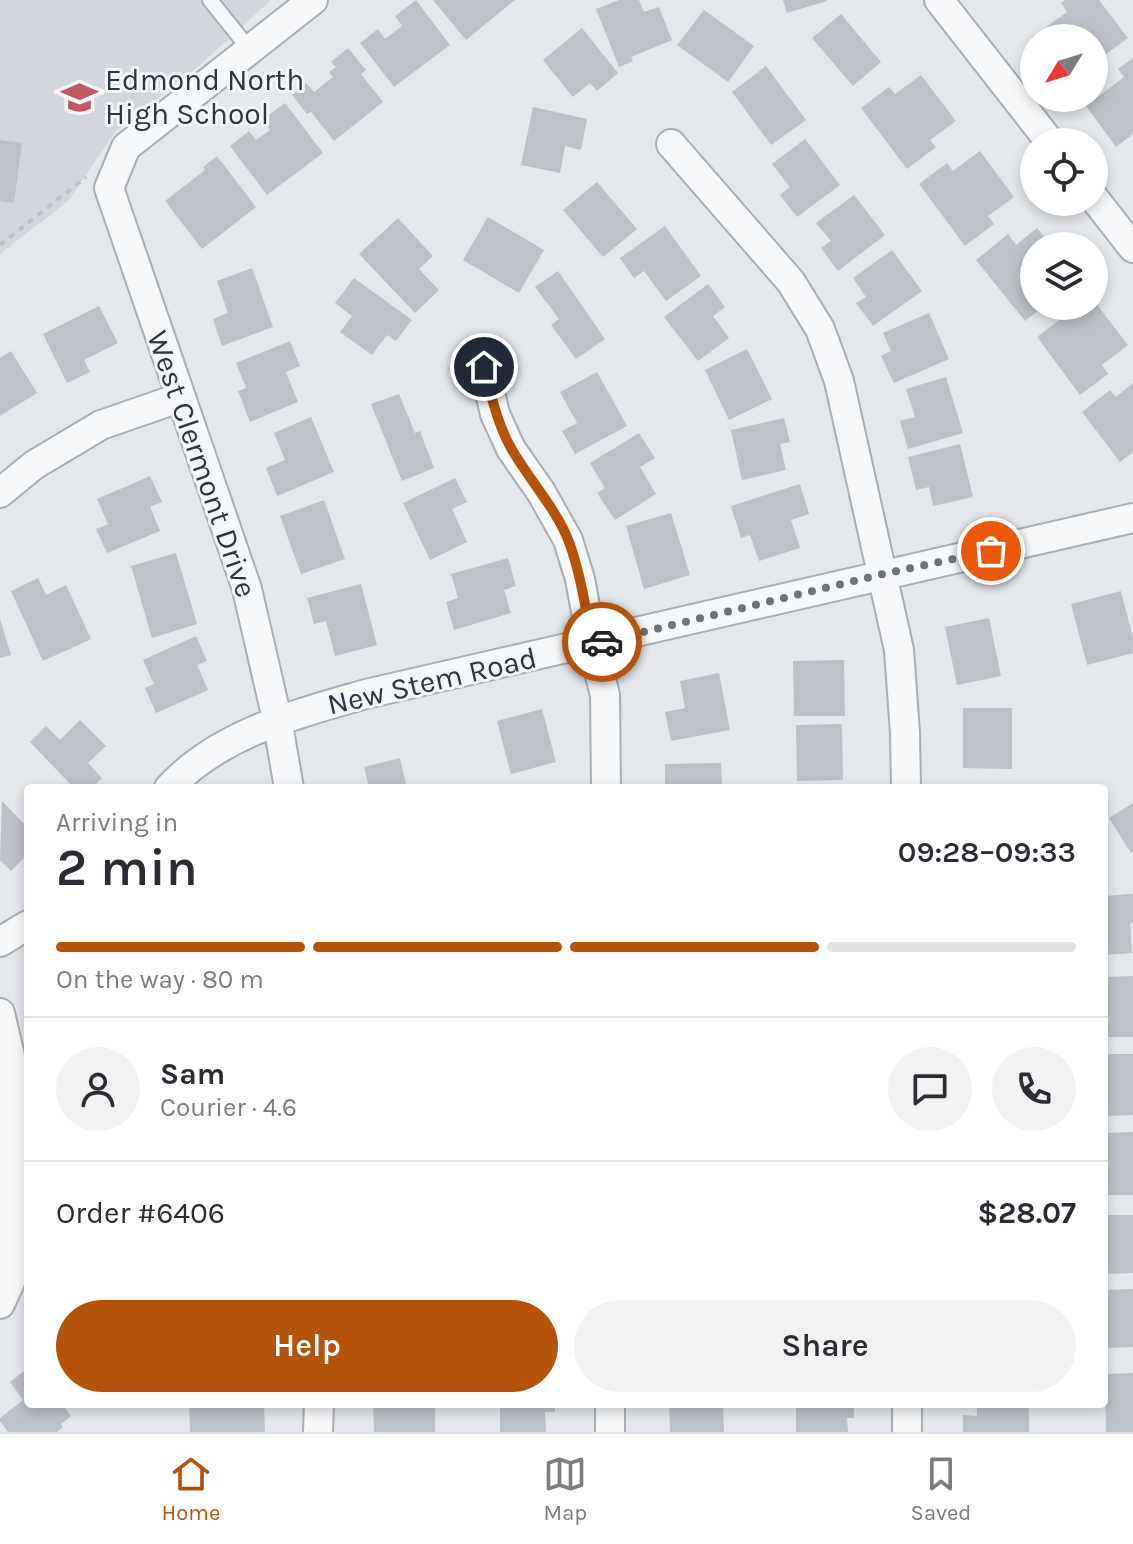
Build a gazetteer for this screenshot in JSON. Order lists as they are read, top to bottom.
{
  "streets": {
    "street": ["West Clermont Drive", "New Stem Road"]
  },
  "crossings": [
    ["West Clermont Drive", "New Stem Road"]
  ],
  "places": {
    "school or university": ["Edmond North High School"]
  },
  "north": "bottom left",
  "page": {
    "heading": ["2 min", "Arriving in", "09:28–09:33"],
    "panel": [
      "Sam",
      "Courier · 4.6",
      "Order #6406",
      "$28.07"
    ],
    "bar": "On the way · 80 m",
    "buttons": ["Help", "Share"],
    "tabs": ["Home", "Map", "Saved"]
  }
}
